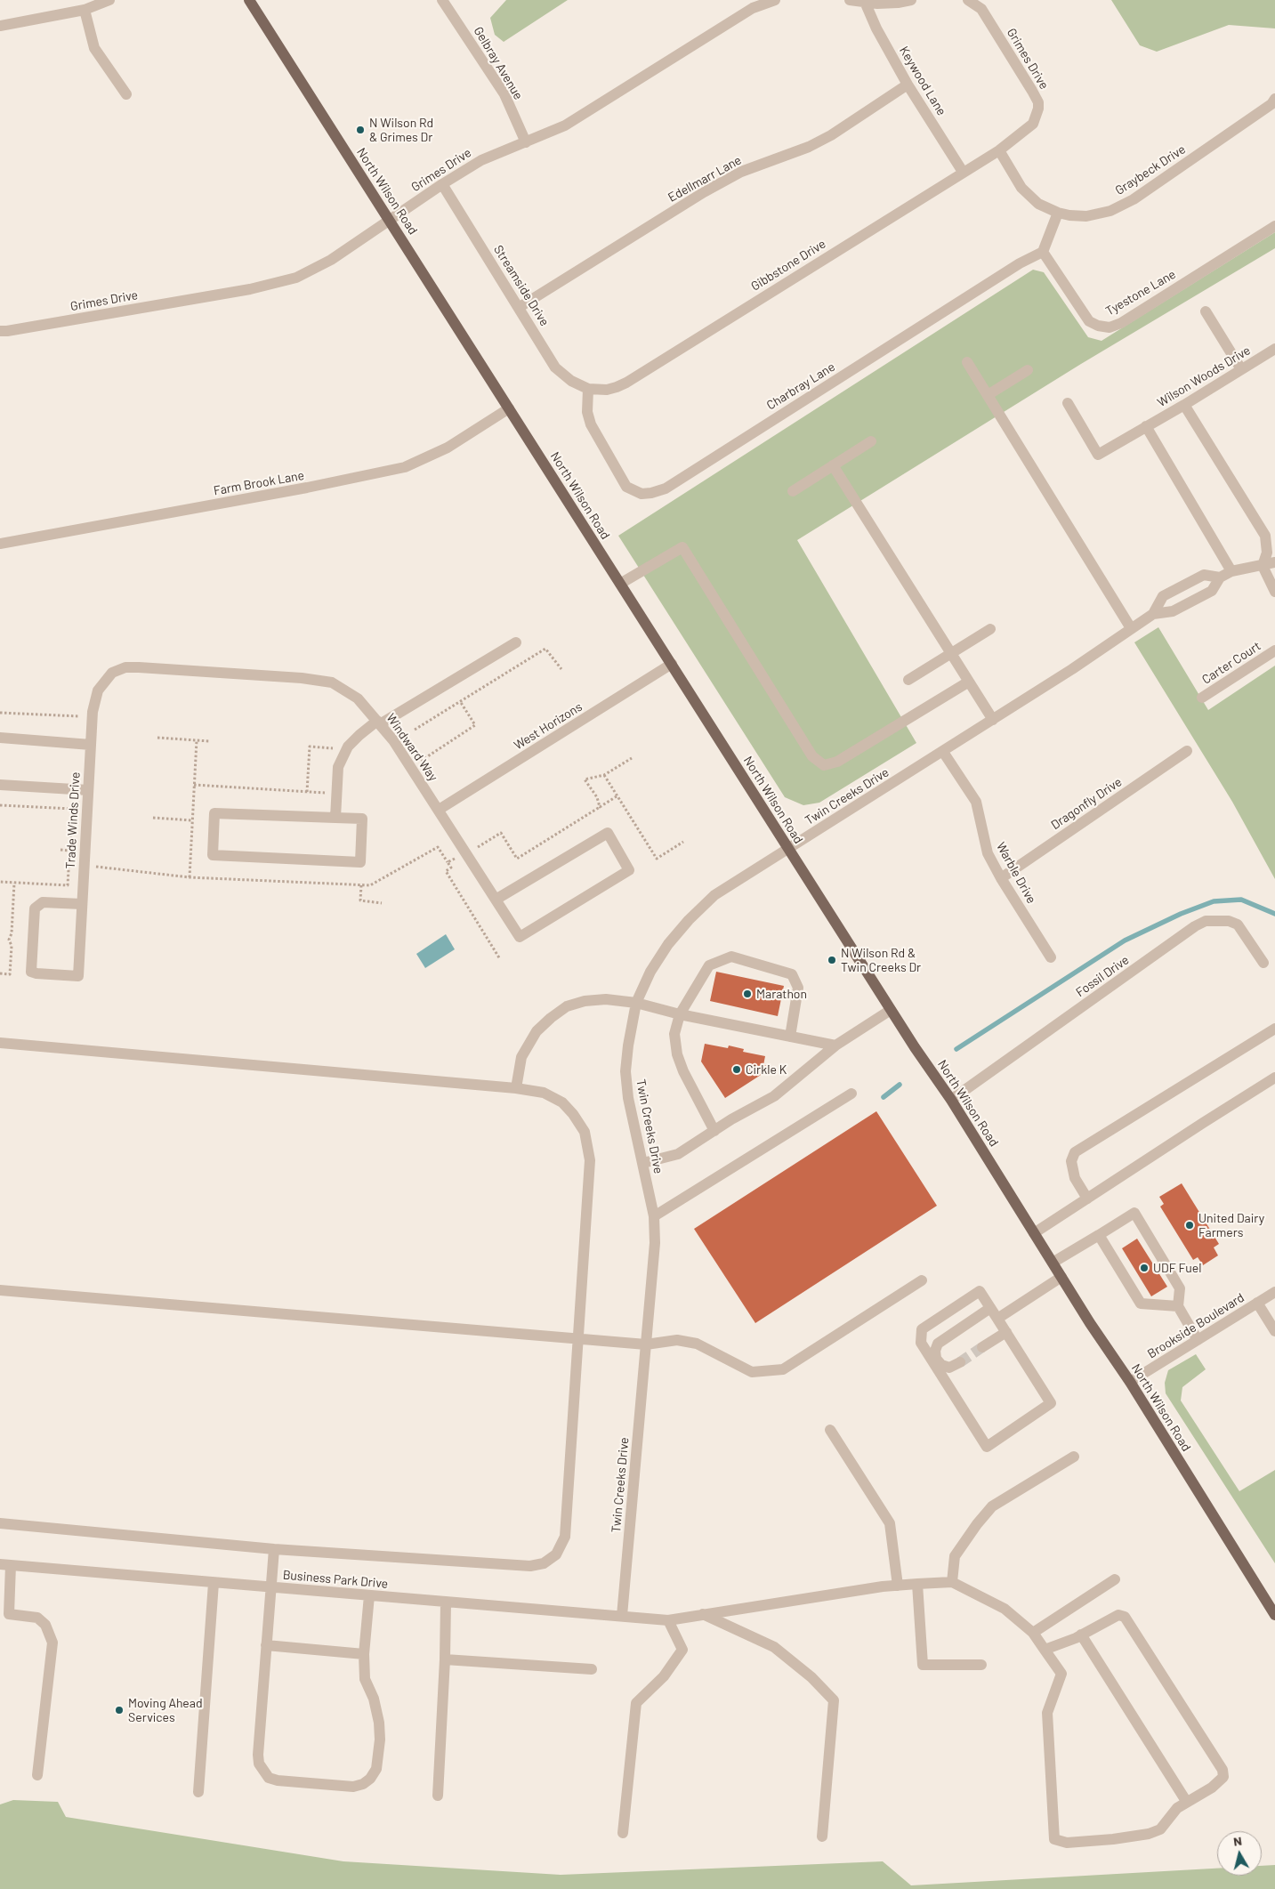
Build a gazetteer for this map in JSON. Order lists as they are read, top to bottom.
{
  "streets": {
    "main road": ["North Wilson Road"],
    "street": [
      "Grimes Drive",
      "Gelbray Avenue",
      "Keywood Lane",
      "Graybeck Drive",
      "Edellmarr Lane",
      "Gibbstone Drive",
      "Streamside Drive",
      "Tyestone Lane",
      "Wilson Woods Drive",
      "Charbray Lane",
      "Farm Brook Lane",
      "Carter Court",
      "West Horizons",
      "Windward Way",
      "Twin Creeks Drive",
      "Dragonfly Drive",
      "Trade Winds Drive",
      "Warble Drive",
      "Fossil Drive",
      "Brookside Boulevard",
      "Business Park Drive"
    ]
  },
  "crossings": [
    ["Grimes Drive", "Gelbray Avenue"],
    ["Grimes Drive", "Graybeck Drive"],
    ["Grimes Drive", "North Wilson Road"],
    ["Grimes Drive", "Gibbstone Drive"],
    ["Grimes Drive", "Streamside Drive"],
    ["Keywood Lane", "Edellmarr Lane"],
    ["Keywood Lane", "Gibbstone Drive"],
    ["Graybeck Drive", "Gibbstone Drive"],
    ["Edellmarr Lane", "Streamside Drive"],
    ["North Wilson Road", "Farm Brook Lane"],
    ["North Wilson Road", "West Horizons"],
    ["North Wilson Road", "Twin Creeks Drive"],
    ["North Wilson Road", "Fossil Drive"],
    ["North Wilson Road", "Brookside Boulevard"],
    ["Gibbstone Drive", "Streamside Drive"],
    ["Gibbstone Drive", "Charbray Lane"],
    ["Streamside Drive", "Charbray Lane"],
    ["Tyestone Lane", "Charbray Lane"],
    ["West Horizons", "Windward Way"],
    ["Windward Way", "Trade Winds Drive"],
    ["Twin Creeks Drive", "Warble Drive"],
    ["Twin Creeks Drive", "Business Park Drive"],
    ["Dragonfly Drive", "Warble Drive"]
  ],
  "places": [
    "N Wilson Rd & Grimes Dr",
    "N Wilson Rd & Twin Creeks Dr",
    "Marathon",
    "Cirkle K",
    "United Dairy Farmers",
    "UDF Fuel",
    "Moving Ahead Services"
  ],
  "north": "top"
}
